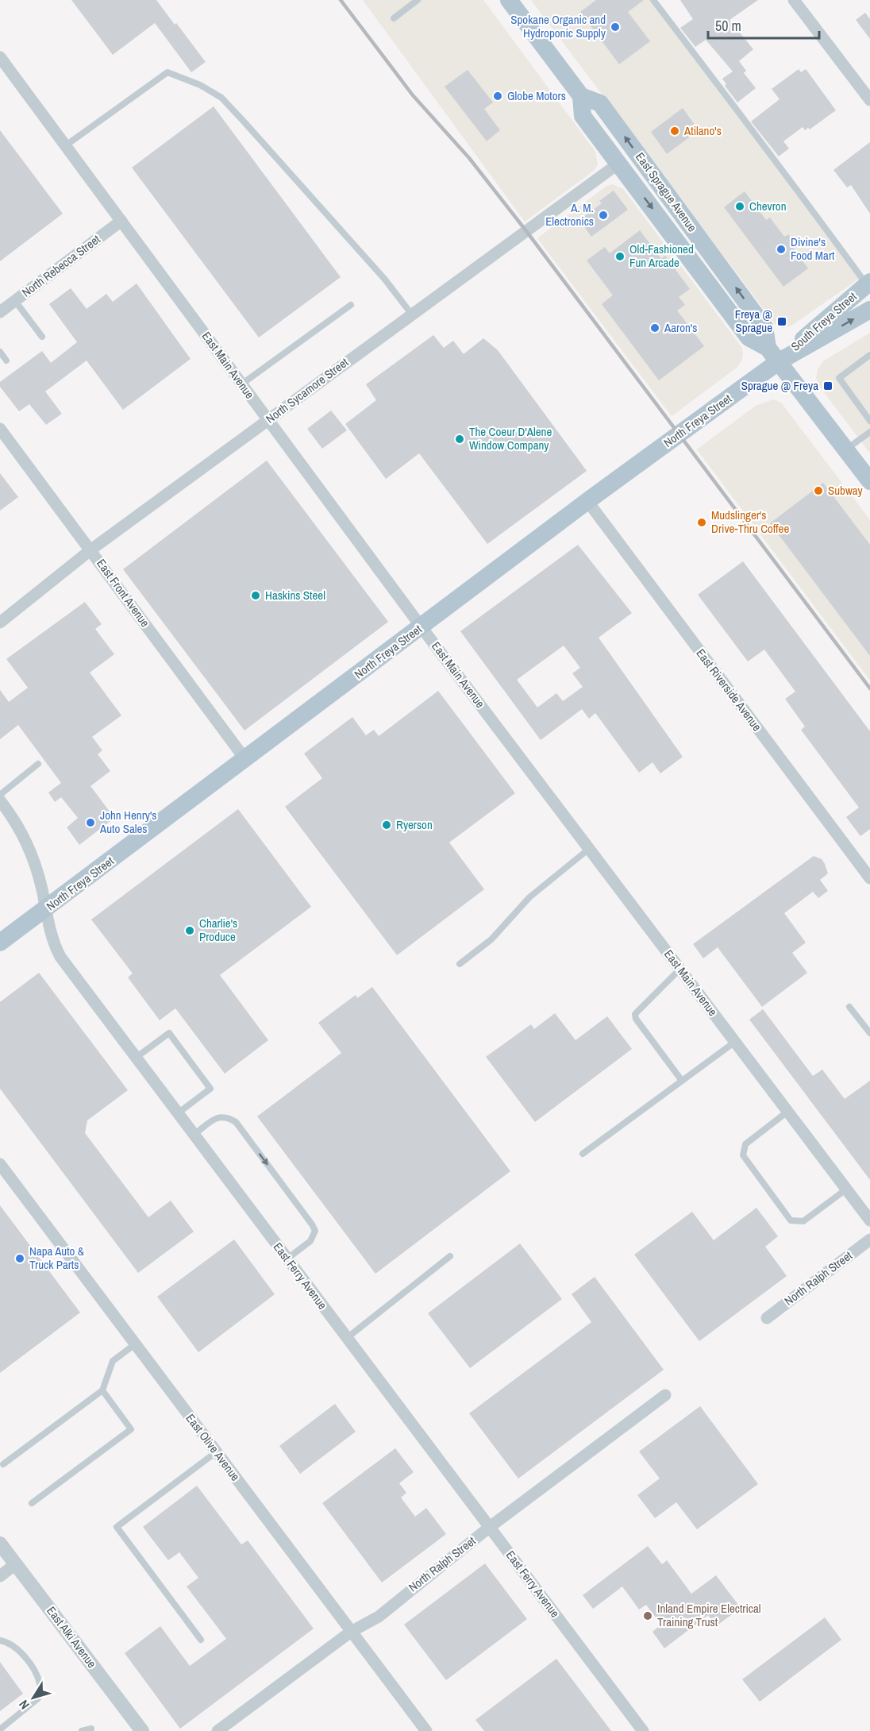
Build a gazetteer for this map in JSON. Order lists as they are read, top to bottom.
{
  "streets": {
    "main road": ["East Sprague Avenue", "South Freya Street", "North Freya Street"],
    "street": [
      "North Rebecca Street",
      "East Main Avenue",
      "North Sycamore Street",
      "East Front Avenue",
      "East Riverside Avenue",
      "East Ferry Avenue",
      "North Ralph Street",
      "East Olive Avenue",
      "East Alki Avenue"
    ]
  },
  "crossings": [
    ["East Sprague Avenue", "South Freya Street"],
    ["East Sprague Avenue", "North Sycamore Street"],
    ["East Sprague Avenue", "North Freya Street"],
    ["North Rebecca Street", "East Main Avenue"],
    ["South Freya Street", "North Freya Street"],
    ["East Main Avenue", "North Sycamore Street"],
    ["East Main Avenue", "North Freya Street"],
    ["North Sycamore Street", "East Front Avenue"],
    ["North Freya Street", "East Front Avenue"],
    ["North Freya Street", "East Riverside Avenue"],
    ["North Freya Street", "East Ferry Avenue"],
    ["East Ferry Avenue", "North Ralph Street"],
    ["North Ralph Street", "East Olive Avenue"]
  ],
  "places": {
    "other": [
      "Spokane Organic and Hydroponic Supply",
      "Globe Motors",
      "Atilano's",
      "Chevron",
      "A. M. Electronics",
      "Divine's Food Mart",
      "Old-Fashioned Fun Arcade",
      "Aaron's",
      "The Coeur D'Alene Window Company",
      "Subway",
      "Mudslinger's Drive-Thru Coffee",
      "Haskins Steel",
      "John Henry's Auto Sales",
      "Ryerson",
      "Charlie's Produce",
      "Napa Auto & Truck Parts",
      "Inland Empire Electrical Training Trust"
    ],
    "transit": ["Freya @ Sprague", "Sprague @ Freya"]
  },
  "scale_bar": "50 m",
  "north": "bottom left"
}
